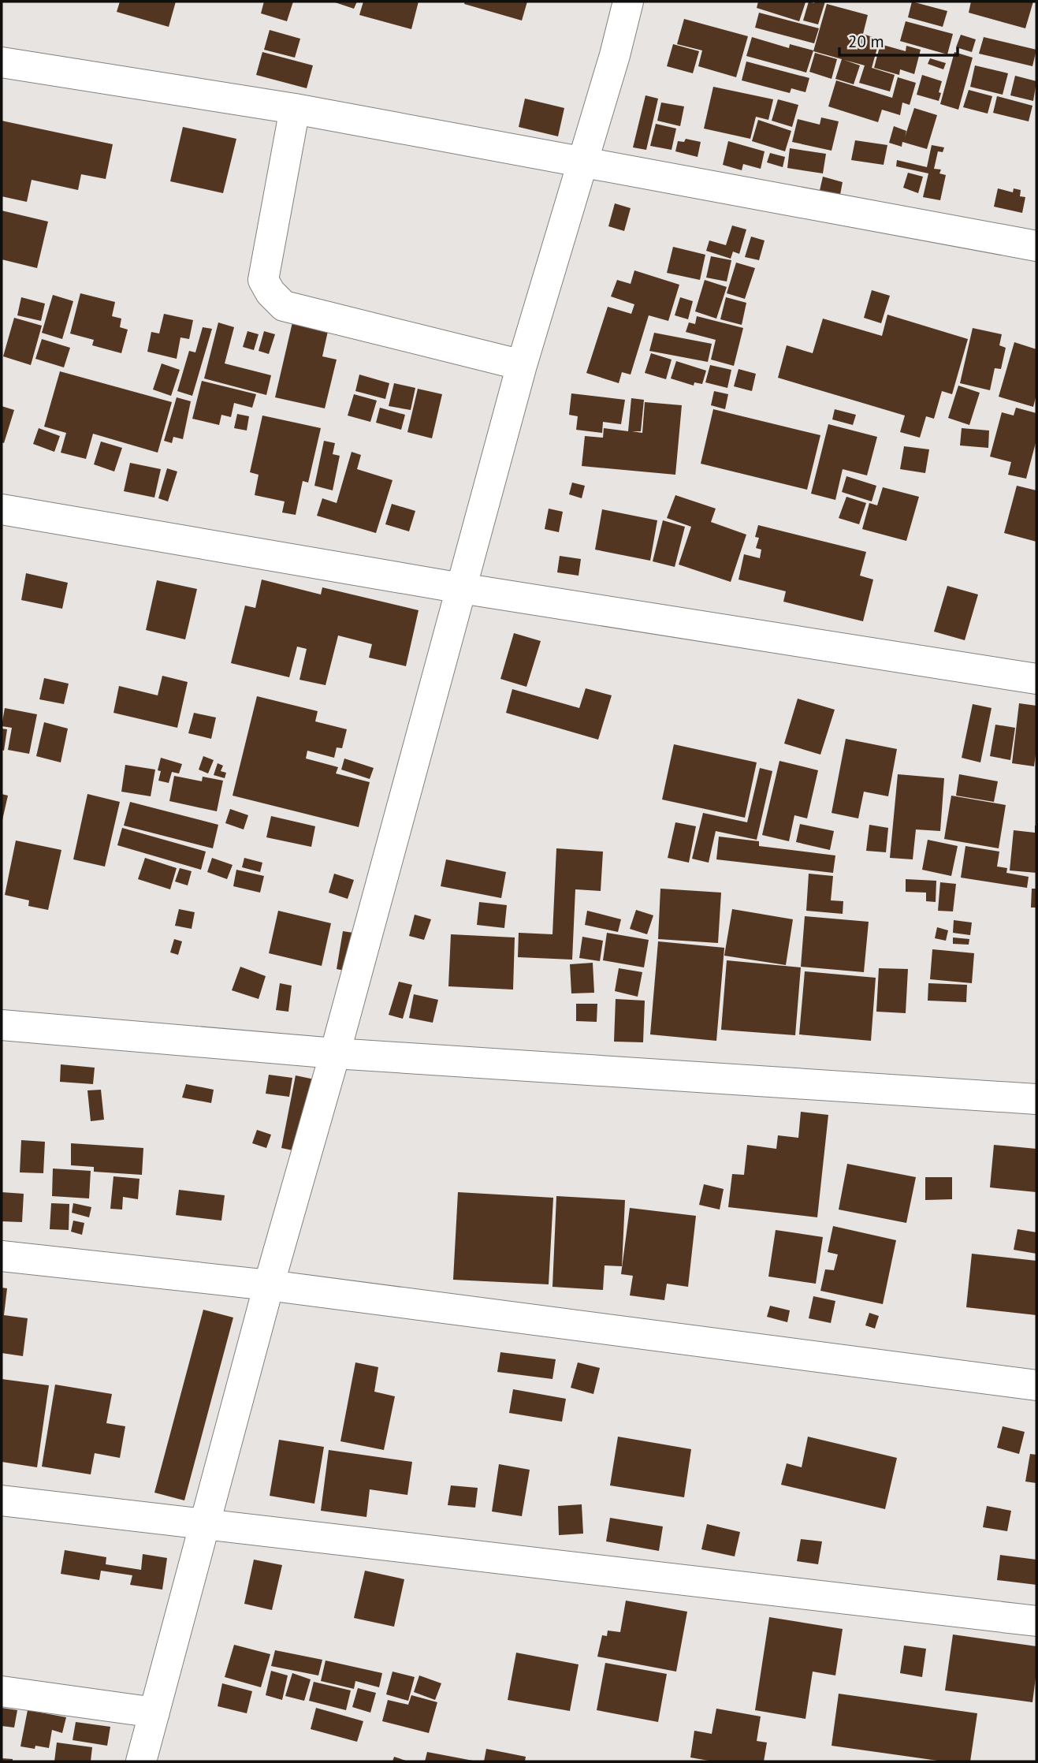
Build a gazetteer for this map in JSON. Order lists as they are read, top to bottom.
{
  "scale_bar": "20 m"
}
